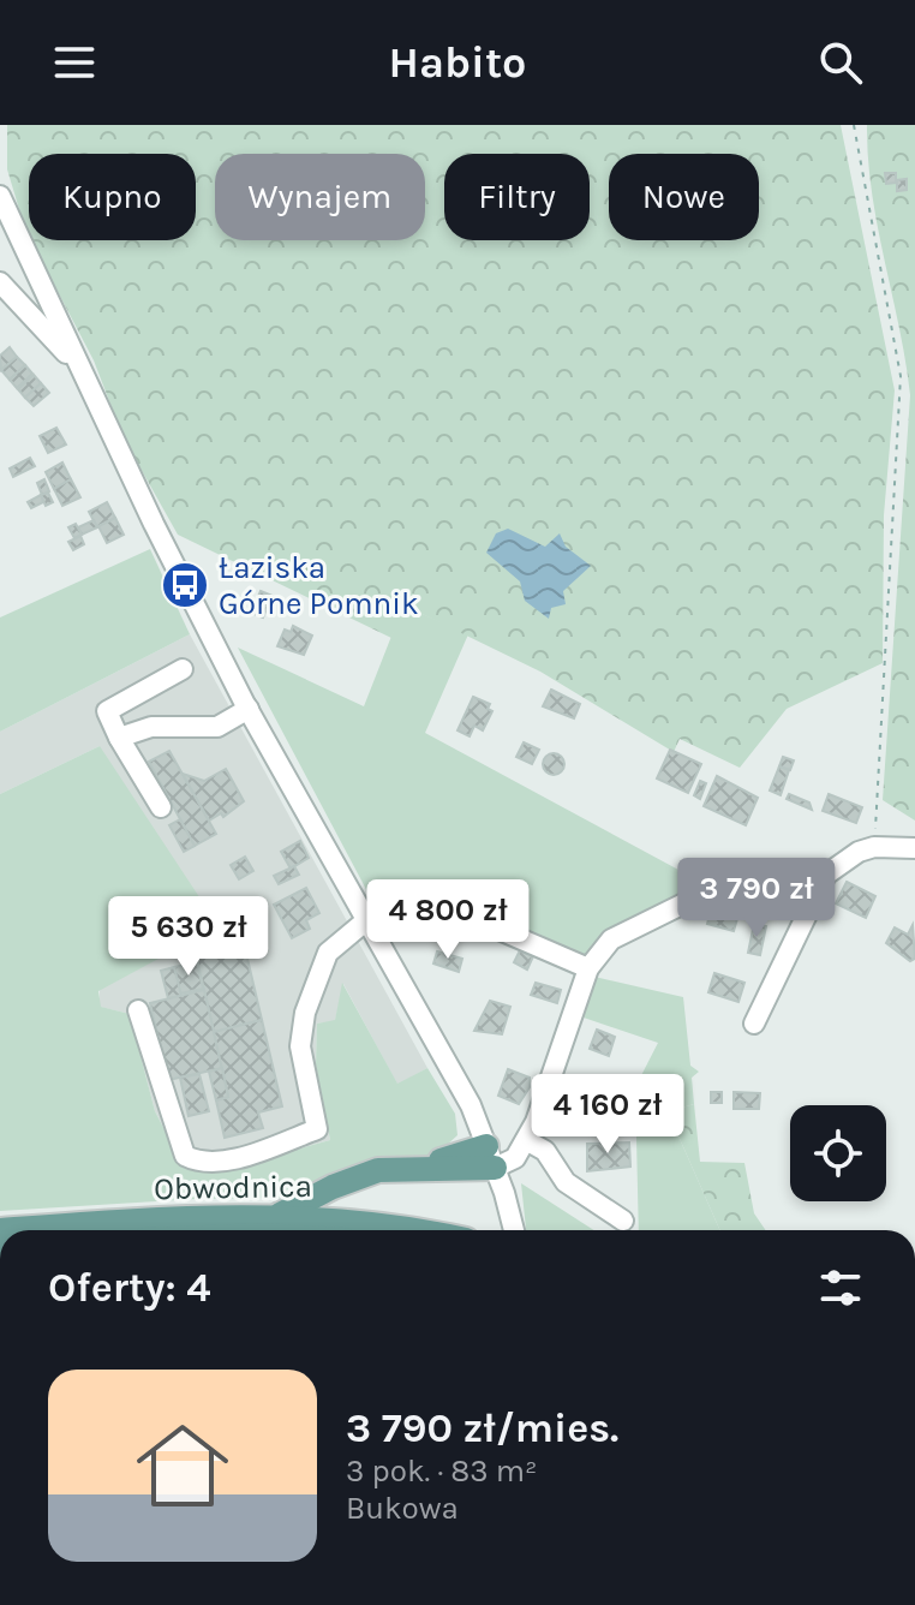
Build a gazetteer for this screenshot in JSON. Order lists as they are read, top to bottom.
{
  "streets": {
    "main road": ["Obwodnica"]
  },
  "places": {
    "bus stop": ["Łaziska Górne Pomnik"]
  },
  "page": {
    "header": "Habito",
    "chip": [
      "Kupno",
      "Wynajem",
      "Filtry",
      "Nowe"
    ],
    "price": [
      "3 790 zł",
      "4 800 zł",
      "5 630 zł",
      "4 160 zł"
    ],
    "heading": "Oferty: 4",
    "list": [
      {
        "name": "3 790 zł/mies.",
        "note": "3 pok. · 83 m² · Bukowa"
      }
    ]
  }
}
